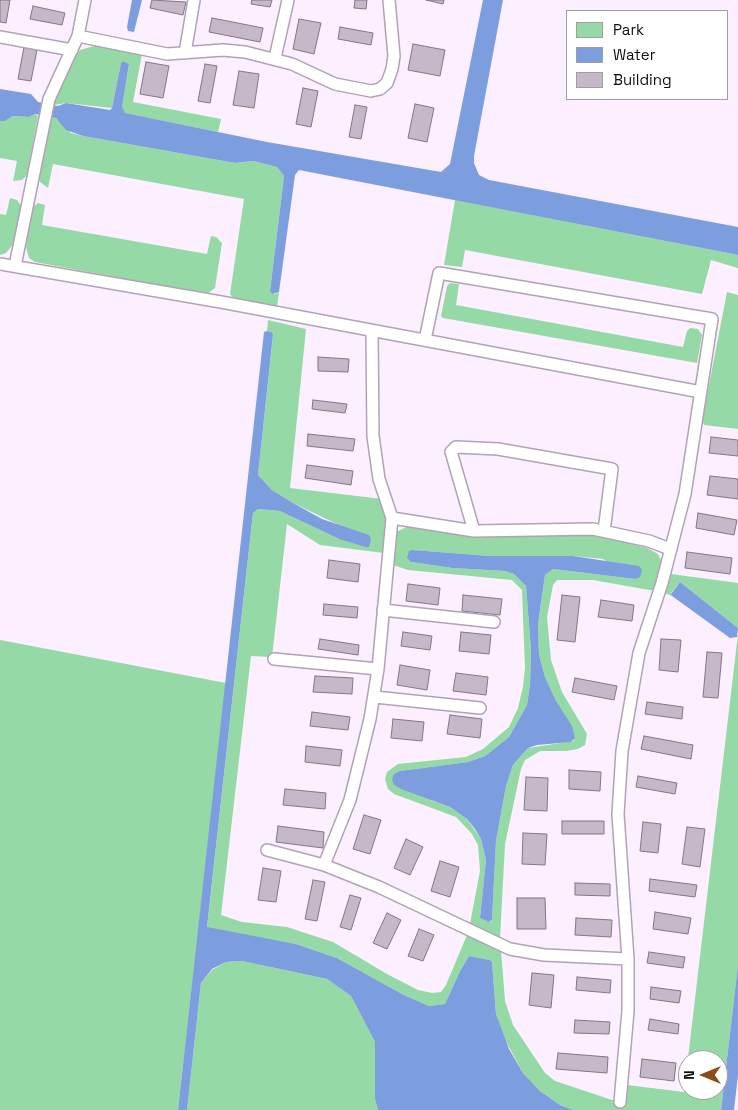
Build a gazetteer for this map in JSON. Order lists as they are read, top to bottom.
{
  "legend": ["Park", "Water", "Building"],
  "north": "left"
}
